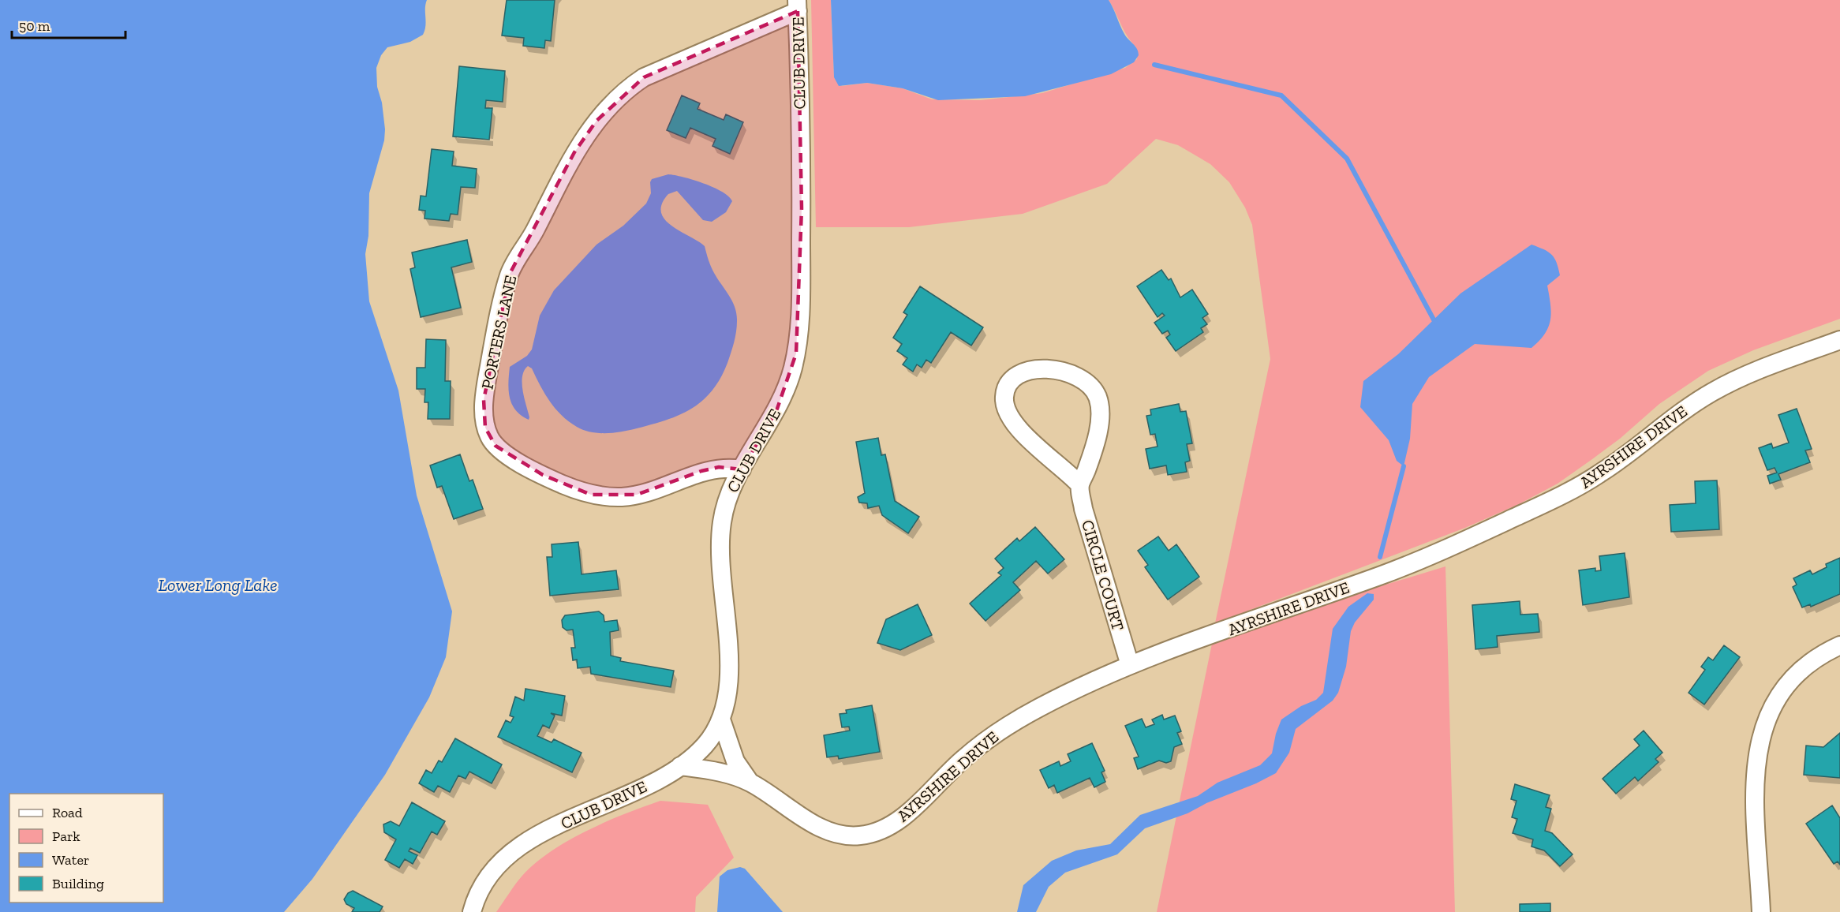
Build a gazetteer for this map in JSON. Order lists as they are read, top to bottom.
{
  "streets": {
    "street": [
      "CLUB DRIVE",
      "PORTERS LANE",
      "AYRSHIRE DRIVE",
      "CIRCLE COURT"
    ]
  },
  "crossings": [
    ["CLUB DRIVE", "PORTERS LANE"],
    ["CLUB DRIVE", "AYRSHIRE DRIVE"],
    ["AYRSHIRE DRIVE", "CIRCLE COURT"]
  ],
  "water": ["Lower Long Lake"],
  "legend": [
    "Road",
    "Park",
    "Water",
    "Building"
  ],
  "scale_bar": "50 m"
}
